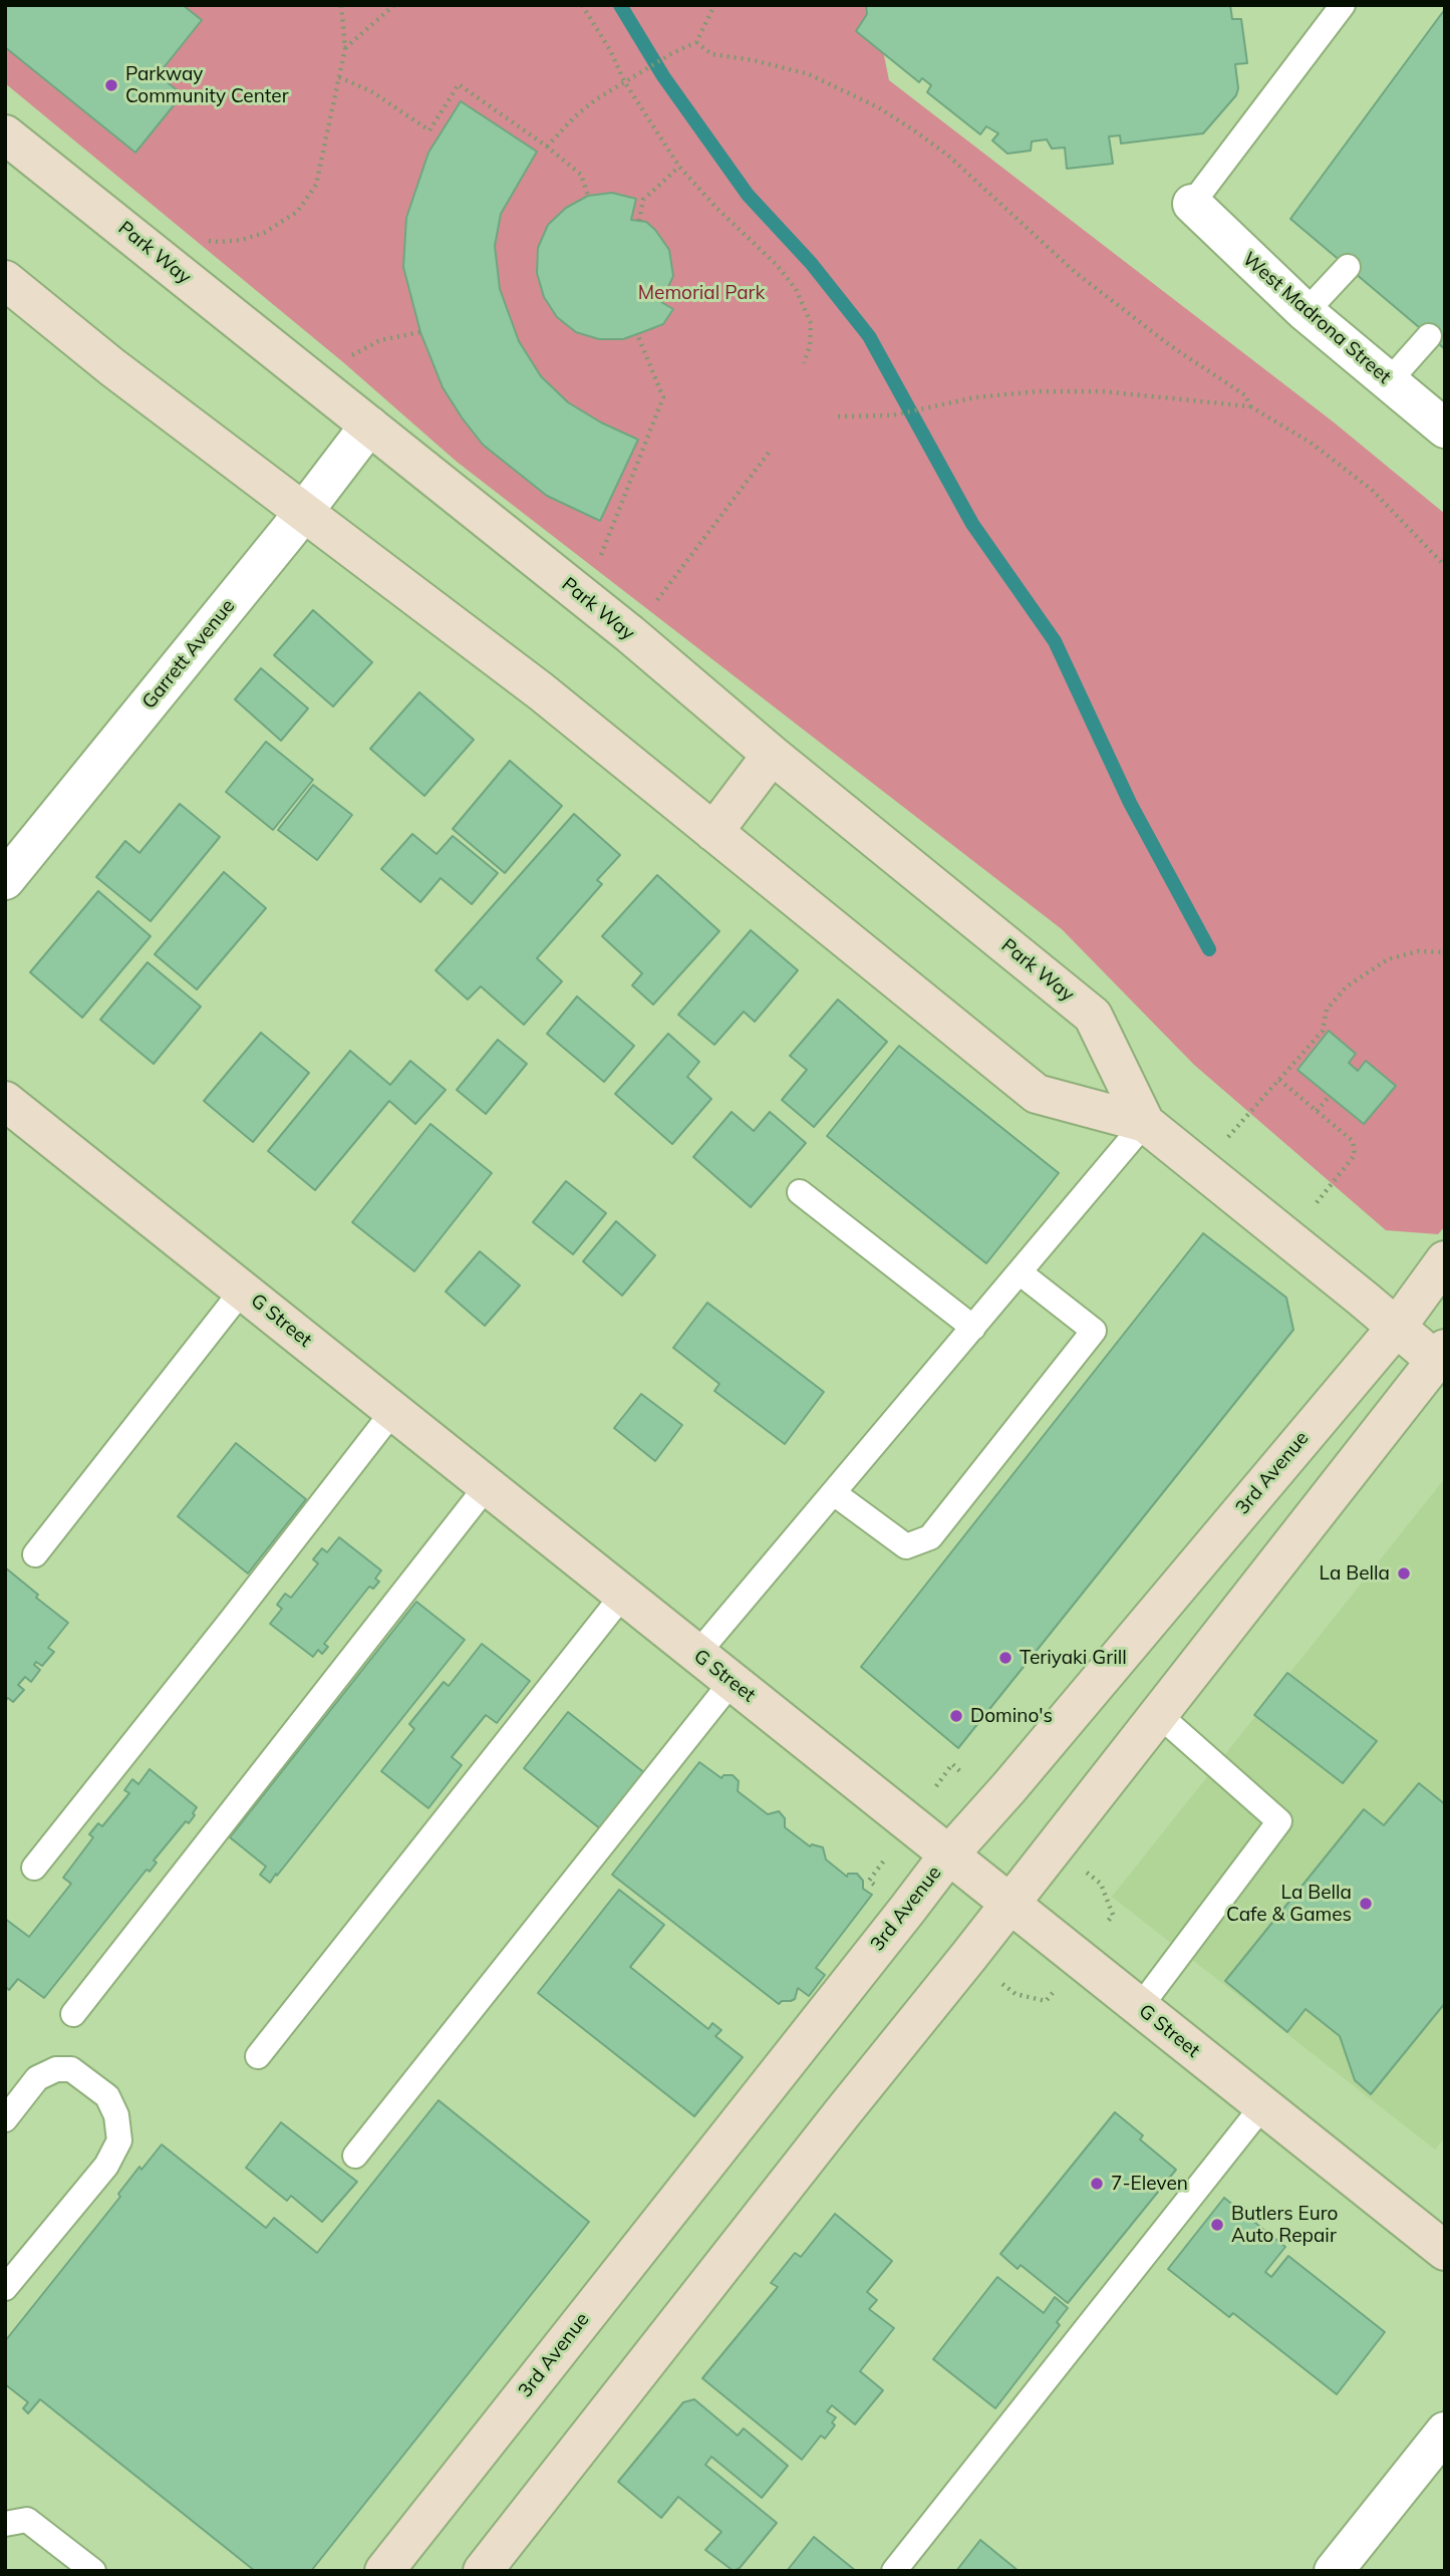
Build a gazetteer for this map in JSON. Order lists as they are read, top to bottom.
{
  "streets": {
    "street": [
      "Park Way",
      "West Madrona Street",
      "Garrett Avenue",
      "G Street",
      "3rd Avenue"
    ]
  },
  "crossings": [
    ["Park Way", "Garrett Avenue"],
    ["Park Way", "3rd Avenue"],
    ["G Street", "3rd Avenue"]
  ],
  "parks": ["Memorial Park"],
  "places": [
    "Parkway Community Center",
    "La Bella",
    "Teriyaki Grill",
    "Domino's",
    "La Bella Cafe & Games",
    "7-Eleven",
    "Butlers Euro Auto Repair"
  ]
}
